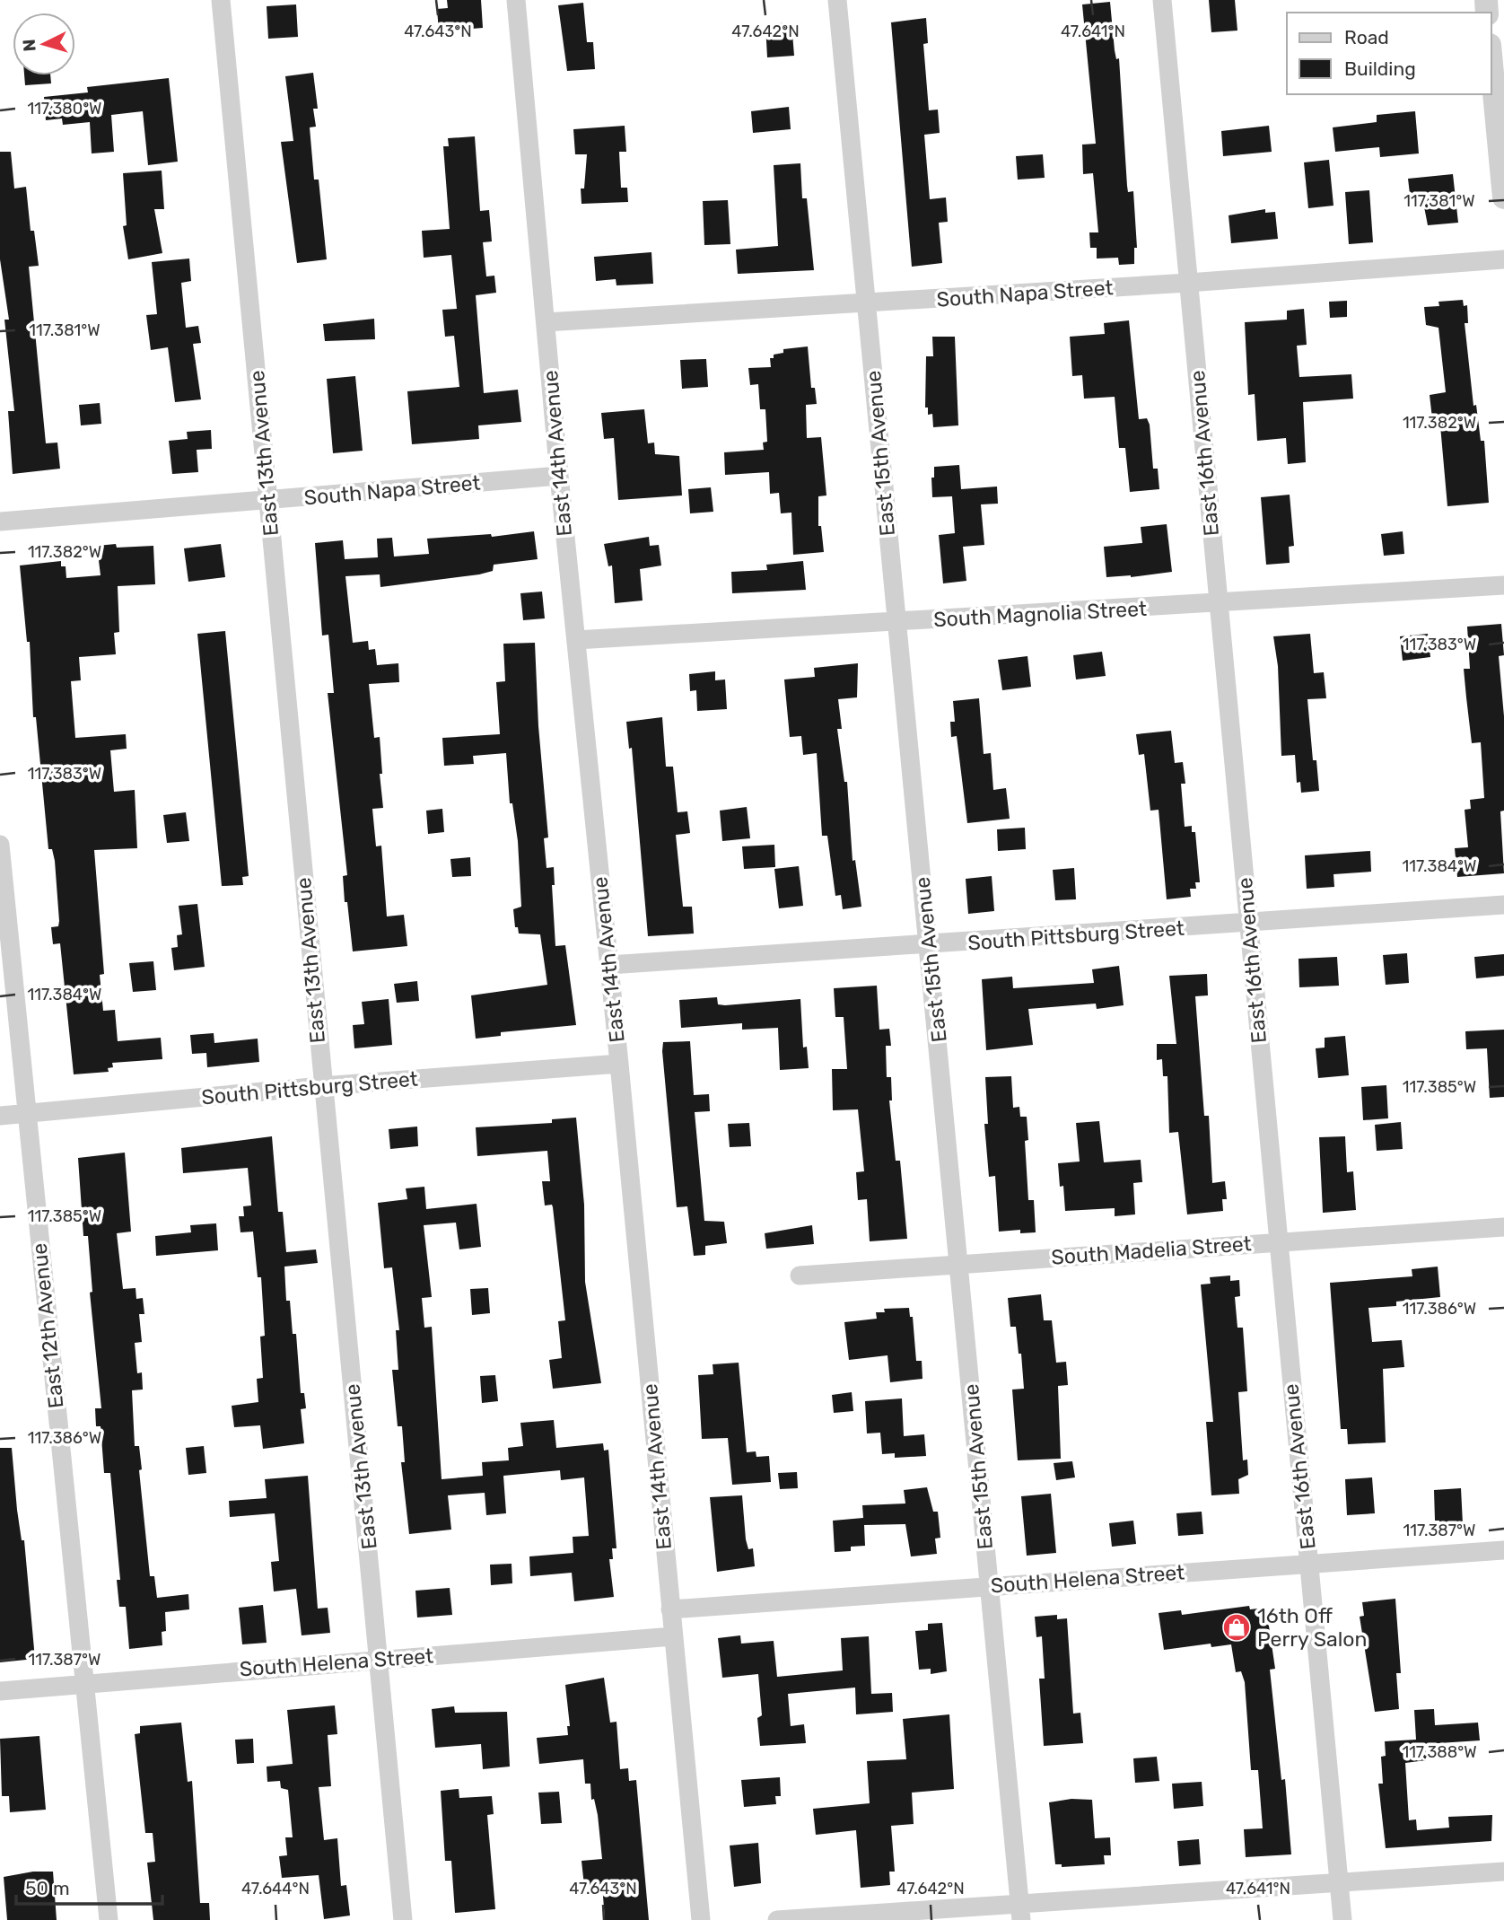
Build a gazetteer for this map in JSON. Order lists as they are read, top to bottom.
{
  "streets": {
    "street": [
      "South Napa Street",
      "East 13th Avenue",
      "East 14th Avenue",
      "East 15th Avenue",
      "East 16th Avenue",
      "South Magnolia Street",
      "South Pittsburg Street",
      "South Madelia Street",
      "East 12th Avenue",
      "South Helena Street"
    ]
  },
  "crossings": [
    ["South Napa Street", "East 13th Avenue"],
    ["South Napa Street", "East 14th Avenue"],
    ["South Napa Street", "East 15th Avenue"],
    ["South Napa Street", "East 16th Avenue"],
    ["East 13th Avenue", "South Pittsburg Street"],
    ["East 13th Avenue", "South Helena Street"],
    ["East 14th Avenue", "South Magnolia Street"],
    ["East 14th Avenue", "South Pittsburg Street"],
    ["East 14th Avenue", "South Helena Street"],
    ["East 15th Avenue", "South Magnolia Street"],
    ["East 15th Avenue", "South Pittsburg Street"],
    ["East 15th Avenue", "South Madelia Street"],
    ["East 15th Avenue", "South Helena Street"],
    ["East 16th Avenue", "South Magnolia Street"],
    ["East 16th Avenue", "South Pittsburg Street"],
    ["East 16th Avenue", "South Madelia Street"],
    ["East 16th Avenue", "South Helena Street"],
    ["South Pittsburg Street", "East 12th Avenue"],
    ["East 12th Avenue", "South Helena Street"]
  ],
  "places": {
    "shop": ["16th Off Perry Salon"]
  },
  "legend": ["Road", "Building"],
  "scale_bar": "50 m",
  "north": "left",
  "coordinates": [
    "47.643°N",
    "47.642°N",
    "47.641°N",
    "117.380°W",
    "117.381°W",
    "117.382°W",
    "117.383°W",
    "117.384°W",
    "117.385°W",
    "117.386°W",
    "117.387°W",
    "117.388°W",
    "47.644°N"
  ]
}
